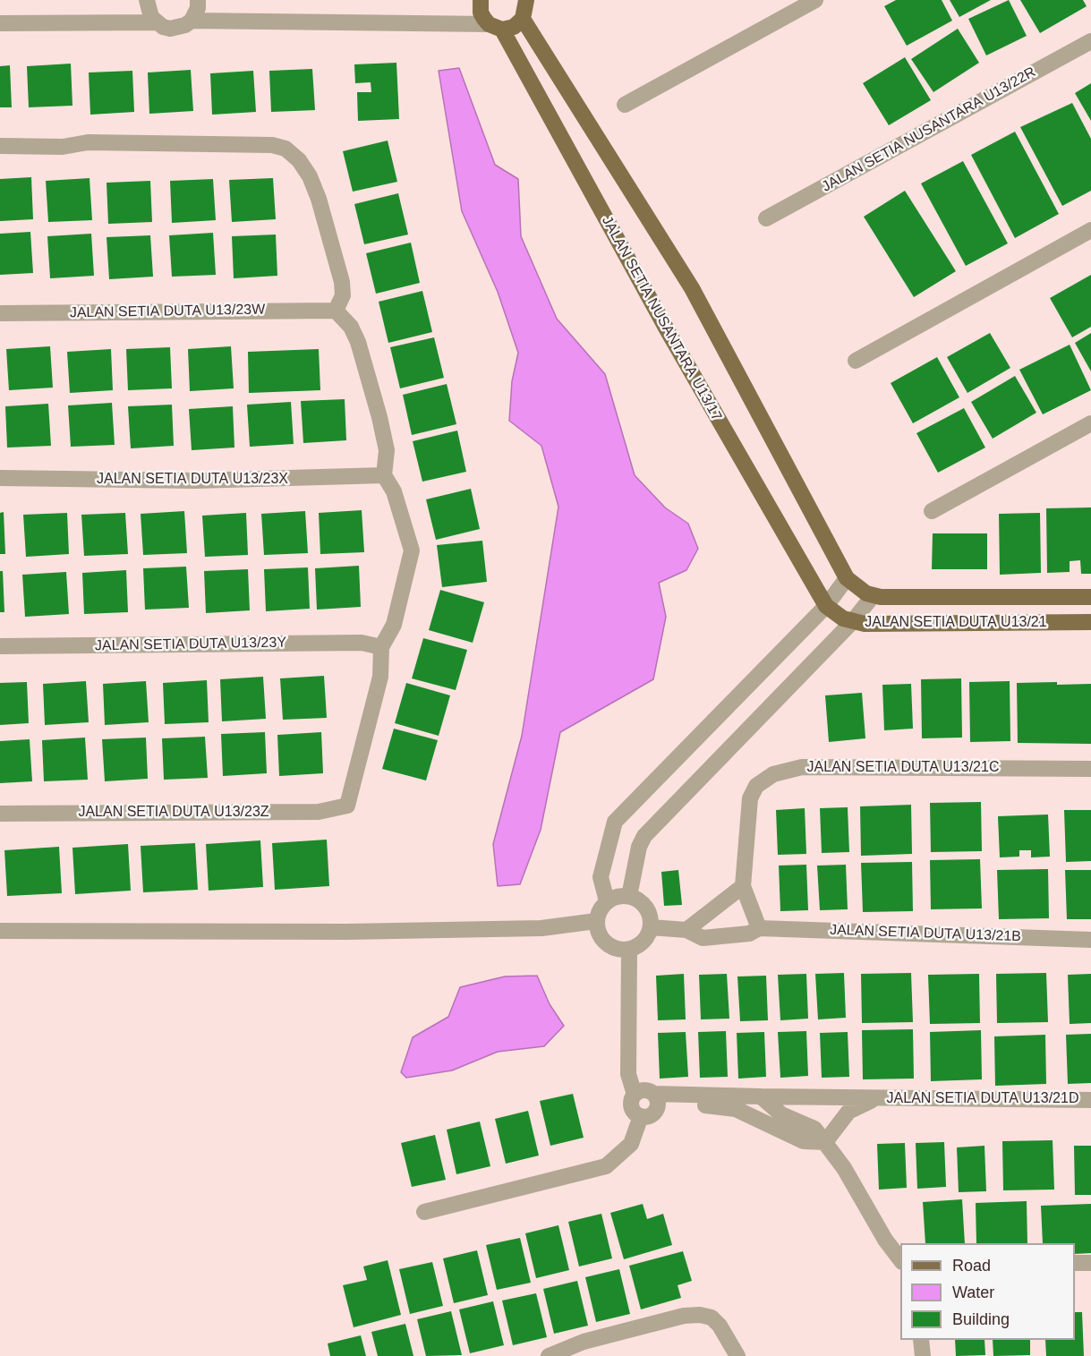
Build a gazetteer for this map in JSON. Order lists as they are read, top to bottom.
{
  "streets": {
    "main road": ["JALAN SETIA NUSANTARA U13/17", "JALAN SETIA DUTA U13/21"],
    "street": [
      "JALAN SETIA NUSANTARA U13/22R",
      "JALAN SETIA DUTA U13/23W",
      "JALAN SETIA DUTA U13/23X",
      "JALAN SETIA DUTA U13/23Y",
      "JALAN SETIA DUTA U13/21C",
      "JALAN SETIA DUTA U13/23Z",
      "JALAN SETIA DUTA U13/21B",
      "JALAN SETIA DUTA U13/21D"
    ]
  },
  "crossings": [
    ["JALAN SETIA NUSANTARA U13/17", "JALAN SETIA DUTA U13/21"],
    ["JALAN SETIA DUTA U13/23Y", "JALAN SETIA DUTA U13/23Z"]
  ],
  "legend": ["Road", "Water", "Building"]
}
